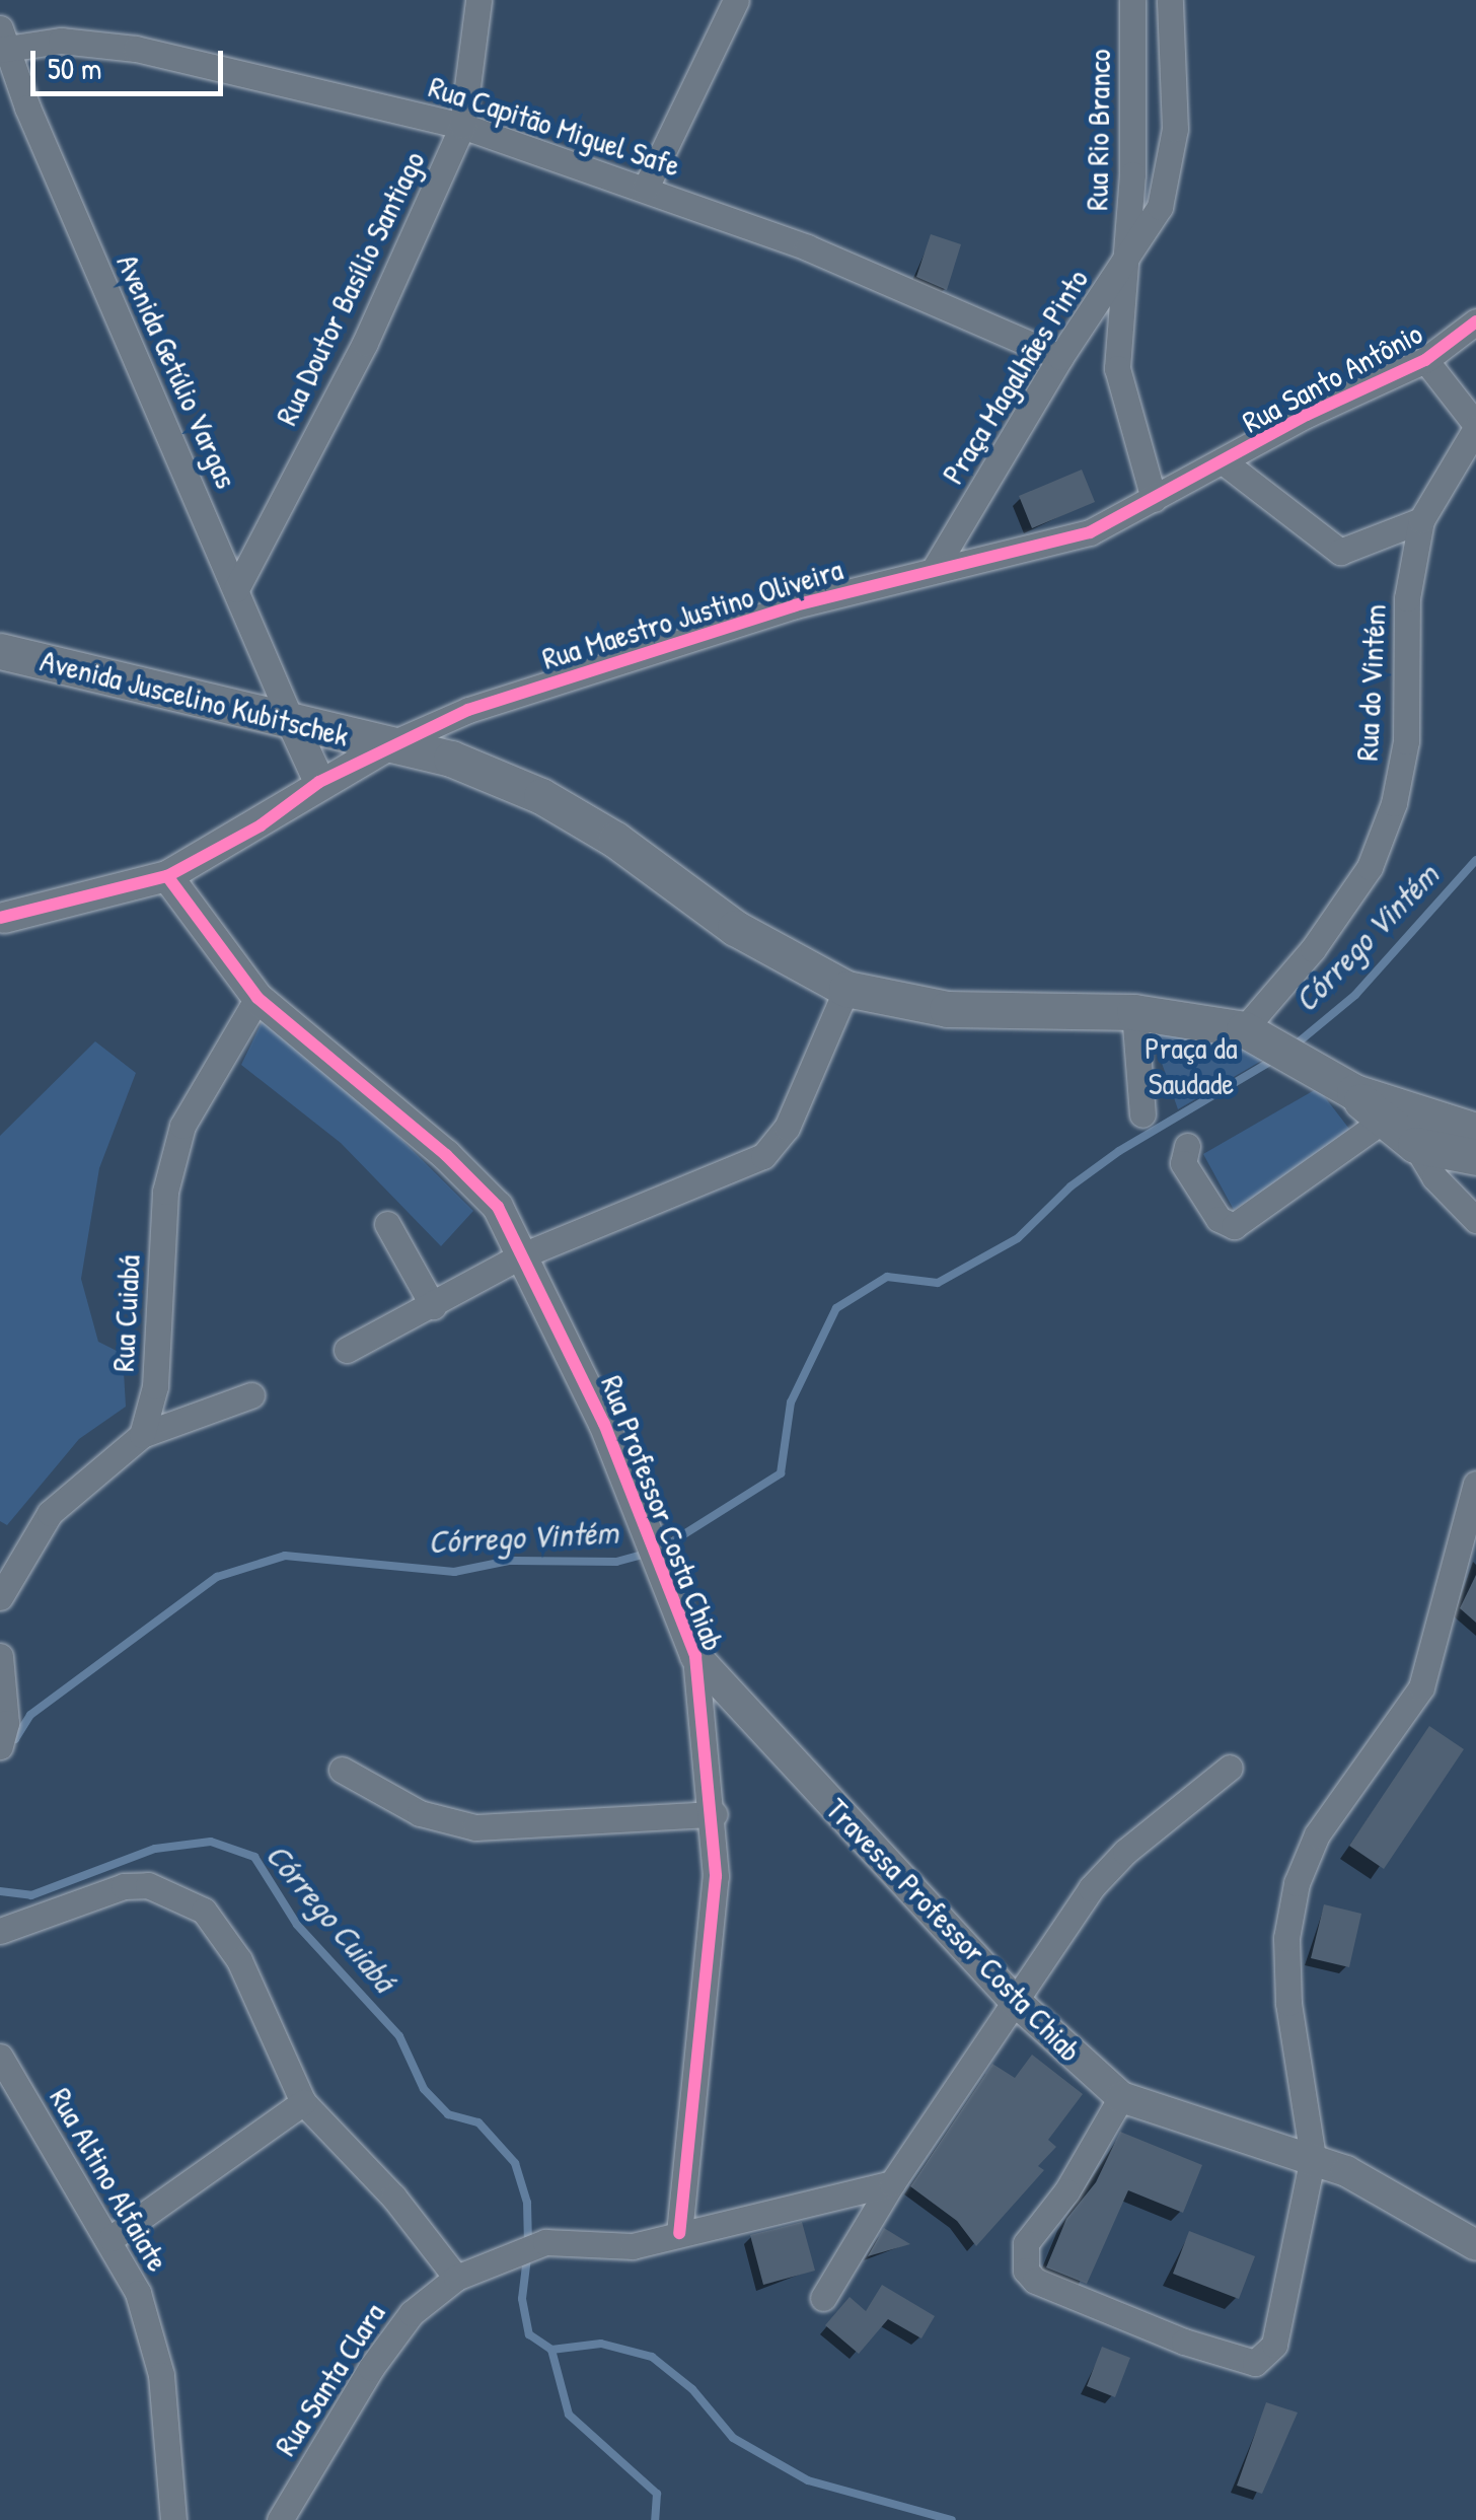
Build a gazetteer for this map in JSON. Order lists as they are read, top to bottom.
{
  "streets": {
    "main road": ["Avenida Juscelino Kubitschek"],
    "street": [
      "Rua Capitão Miguel Safe",
      "Rua Rio Branco",
      "Rua Doutor Basílio Santiago",
      "Avenida Getúlio Vargas",
      "Praça Magalhães Pinto",
      "Rua Santo Antônio",
      "Rua Maestro Justino Oliveira",
      "Rua do Vintém",
      "Rua Cuiabá",
      "Rua Professor Costa Chiab",
      "Travessa Professor Costa Chiab",
      "Rua Altino Alfaiate",
      "Rua Santa Clara"
    ]
  },
  "crossings": [
    ["Rua Capitão Miguel Safe", "Rua Doutor Basílio Santiago"],
    ["Rua Capitão Miguel Safe", "Avenida Getúlio Vargas"],
    ["Rua Capitão Miguel Safe", "Praça Magalhães Pinto"],
    ["Rua Rio Branco", "Praça Magalhães Pinto"],
    ["Rua Doutor Basílio Santiago", "Avenida Getúlio Vargas"],
    ["Avenida Getúlio Vargas", "Avenida Juscelino Kubitschek"],
    ["Praça Magalhães Pinto", "Rua Santo Antônio"],
    ["Praça Magalhães Pinto", "Rua Maestro Justino Oliveira"],
    ["Rua Santo Antônio", "Rua do Vintém"],
    ["Rua Maestro Justino Oliveira", "Avenida Juscelino Kubitschek"],
    ["Rua Cuiabá", "Rua Professor Costa Chiab"],
    ["Rua Professor Costa Chiab", "Travessa Professor Costa Chiab"],
    ["Rua Professor Costa Chiab", "Rua Santa Clara"]
  ],
  "water": ["Córrego Vintém", "Córrego Cuiabá"],
  "parks": ["Praça da Saudade"],
  "scale_bar": "50 m"
}
